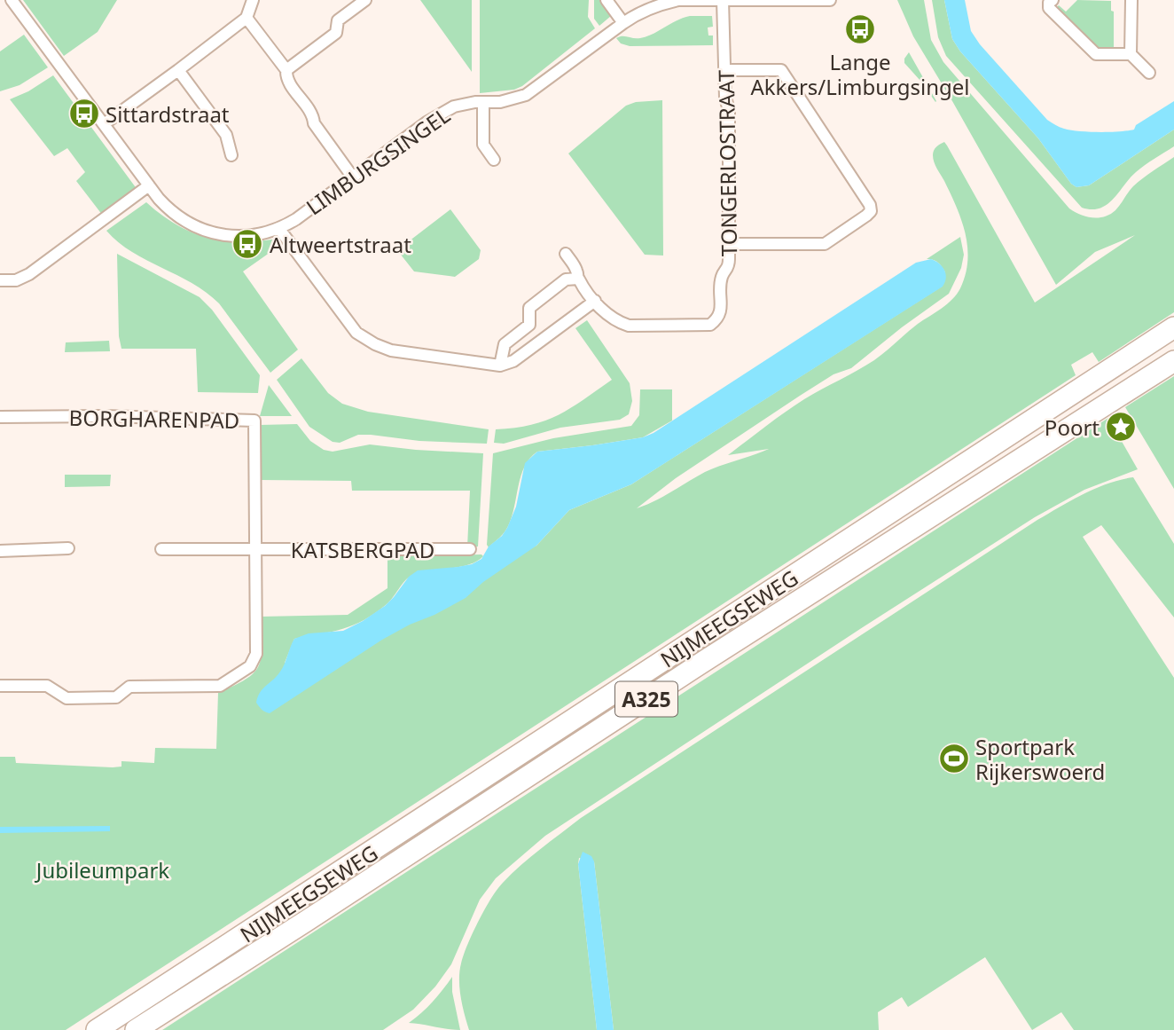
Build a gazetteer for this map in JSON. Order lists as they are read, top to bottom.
{
  "streets": {
    "highway": ["NIJMEEGSEWEG", "A325"],
    "street": [
      "LIMBURGSINGEL",
      "TONGERLOSTRAAT",
      "BORGHARENPAD",
      "KATSBERGPAD"
    ]
  },
  "crossings": [
    ["LIMBURGSINGEL", "TONGERLOSTRAAT"],
    ["BORGHARENPAD", "KATSBERGPAD"]
  ],
  "parks": ["Jubileumpark"],
  "places": {
    "bus stop": ["Lange Akkers/Limburgsingel", "Sittardstraat", "Altweertstraat"],
    "place": ["Poort"],
    "sports": ["Sportpark Rijkerswoerd"]
  }
}
